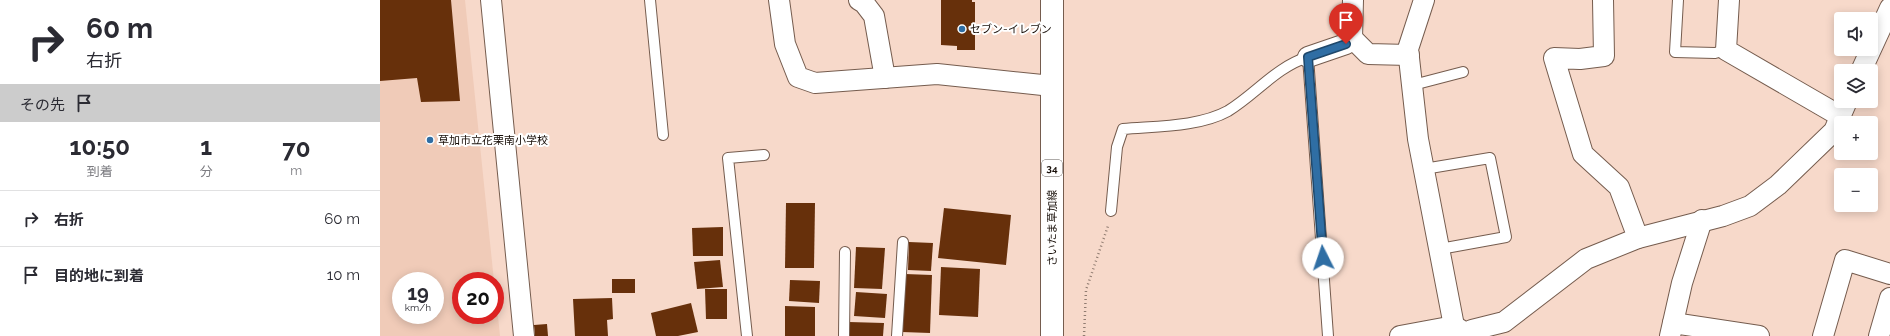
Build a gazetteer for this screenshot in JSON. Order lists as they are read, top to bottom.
{
  "streets": {
    "main road": ["34", "さいたま草加線"]
  },
  "places": ["セブン-イレブン", "草加市立花栗南小学校"],
  "page": {
    "turn": ["60 m", "右折"],
    "map_buttons": ["+", "−"],
    "then": "その先",
    "eta": [
      "10:50",
      "到着",
      "1",
      "分",
      "70",
      "m"
    ],
    "list": [
      {
        "name": "右折",
        "value": "60 m"
      },
      {
        "name": "目的地に到着",
        "value": "10 m"
      }
    ],
    "speed": "19 km/h",
    "limit": "20"
  }
}
